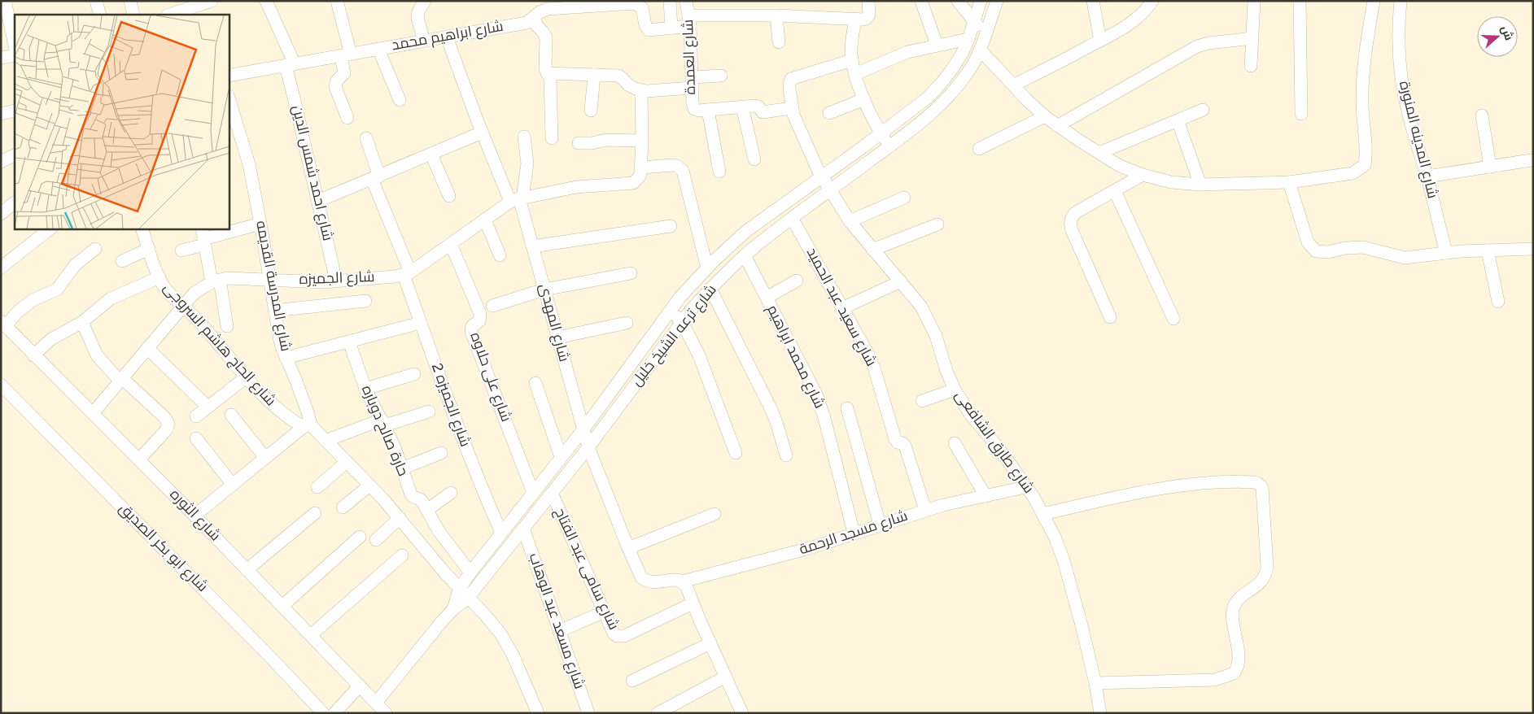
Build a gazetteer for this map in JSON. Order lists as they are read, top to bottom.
{
  "streets": {
    "street": [
      "شارع ابراهيم محمد",
      "شارع العمدة",
      "شارع المدينه المنورة",
      "شارع احمد شمس الدين",
      "شارع الجميزه",
      "شارع المدرسة القديمه",
      "شارع سعيد عبد الحميد",
      "شارع المهدى",
      "شارع ترعه الشيخ خليل",
      "شارع الحاج هاشم السروجى",
      "شارع محمد ابراهيم",
      "شارع على حلاوه",
      "شارع الجميزه 2",
      "حارة صالح دوباره",
      "شارع طارق الشافعى",
      "شارع الثوره",
      "شارع مسجد الرحمة",
      "شارع ابو بكر الصديق",
      "شارع سامى عبد الفتاح",
      "شارع مسعد عبد الوهاب"
    ]
  },
  "crossings": [
    ["شارع ابراهيم محمد", "شارع احمد شمس الدين"],
    ["شارع ابراهيم محمد", "شارع المهدى"],
    ["شارع العمدة", "شارع طارق الشافعى"],
    ["شارع احمد شمس الدين", "شارع الجميزه"],
    ["شارع الجميزه", "شارع المدرسة القديمه"],
    ["شارع الجميزه", "شارع المهدى"],
    ["شارع الجميزه", "شارع على حلاوه"],
    ["شارع الجميزه", "شارع الجميزه 2"],
    ["شارع المدرسة القديمه", "شارع ترعه الشيخ خليل"],
    ["شارع المدرسة القديمه", "شارع الحاج هاشم السروجى"],
    ["شارع سعيد عبد الحميد", "شارع ترعه الشيخ خليل"],
    ["شارع سعيد عبد الحميد", "شارع مسجد الرحمة"],
    ["شارع المهدى", "شارع ترعه الشيخ خليل"],
    ["شارع المهدى", "شارع مسجد الرحمة"],
    ["شارع ترعه الشيخ خليل", "شارع محمد ابراهيم"],
    ["شارع ترعه الشيخ خليل", "شارع على حلاوه"],
    ["شارع ترعه الشيخ خليل", "شارع الجميزه 2"],
    ["شارع ترعه الشيخ خليل", "حارة صالح دوباره"],
    ["شارع ترعه الشيخ خليل", "شارع طارق الشافعى"],
    ["شارع ترعه الشيخ خليل", "شارع الثوره"],
    ["شارع ترعه الشيخ خليل", "شارع سامى عبد الفتاح"],
    ["شارع ترعه الشيخ خليل", "شارع مسعد عبد الوهاب"],
    ["شارع محمد ابراهيم", "شارع مسجد الرحمة"],
    ["شارع طارق الشافعى", "شارع مسجد الرحمة"]
  ],
  "north": "right"
}
